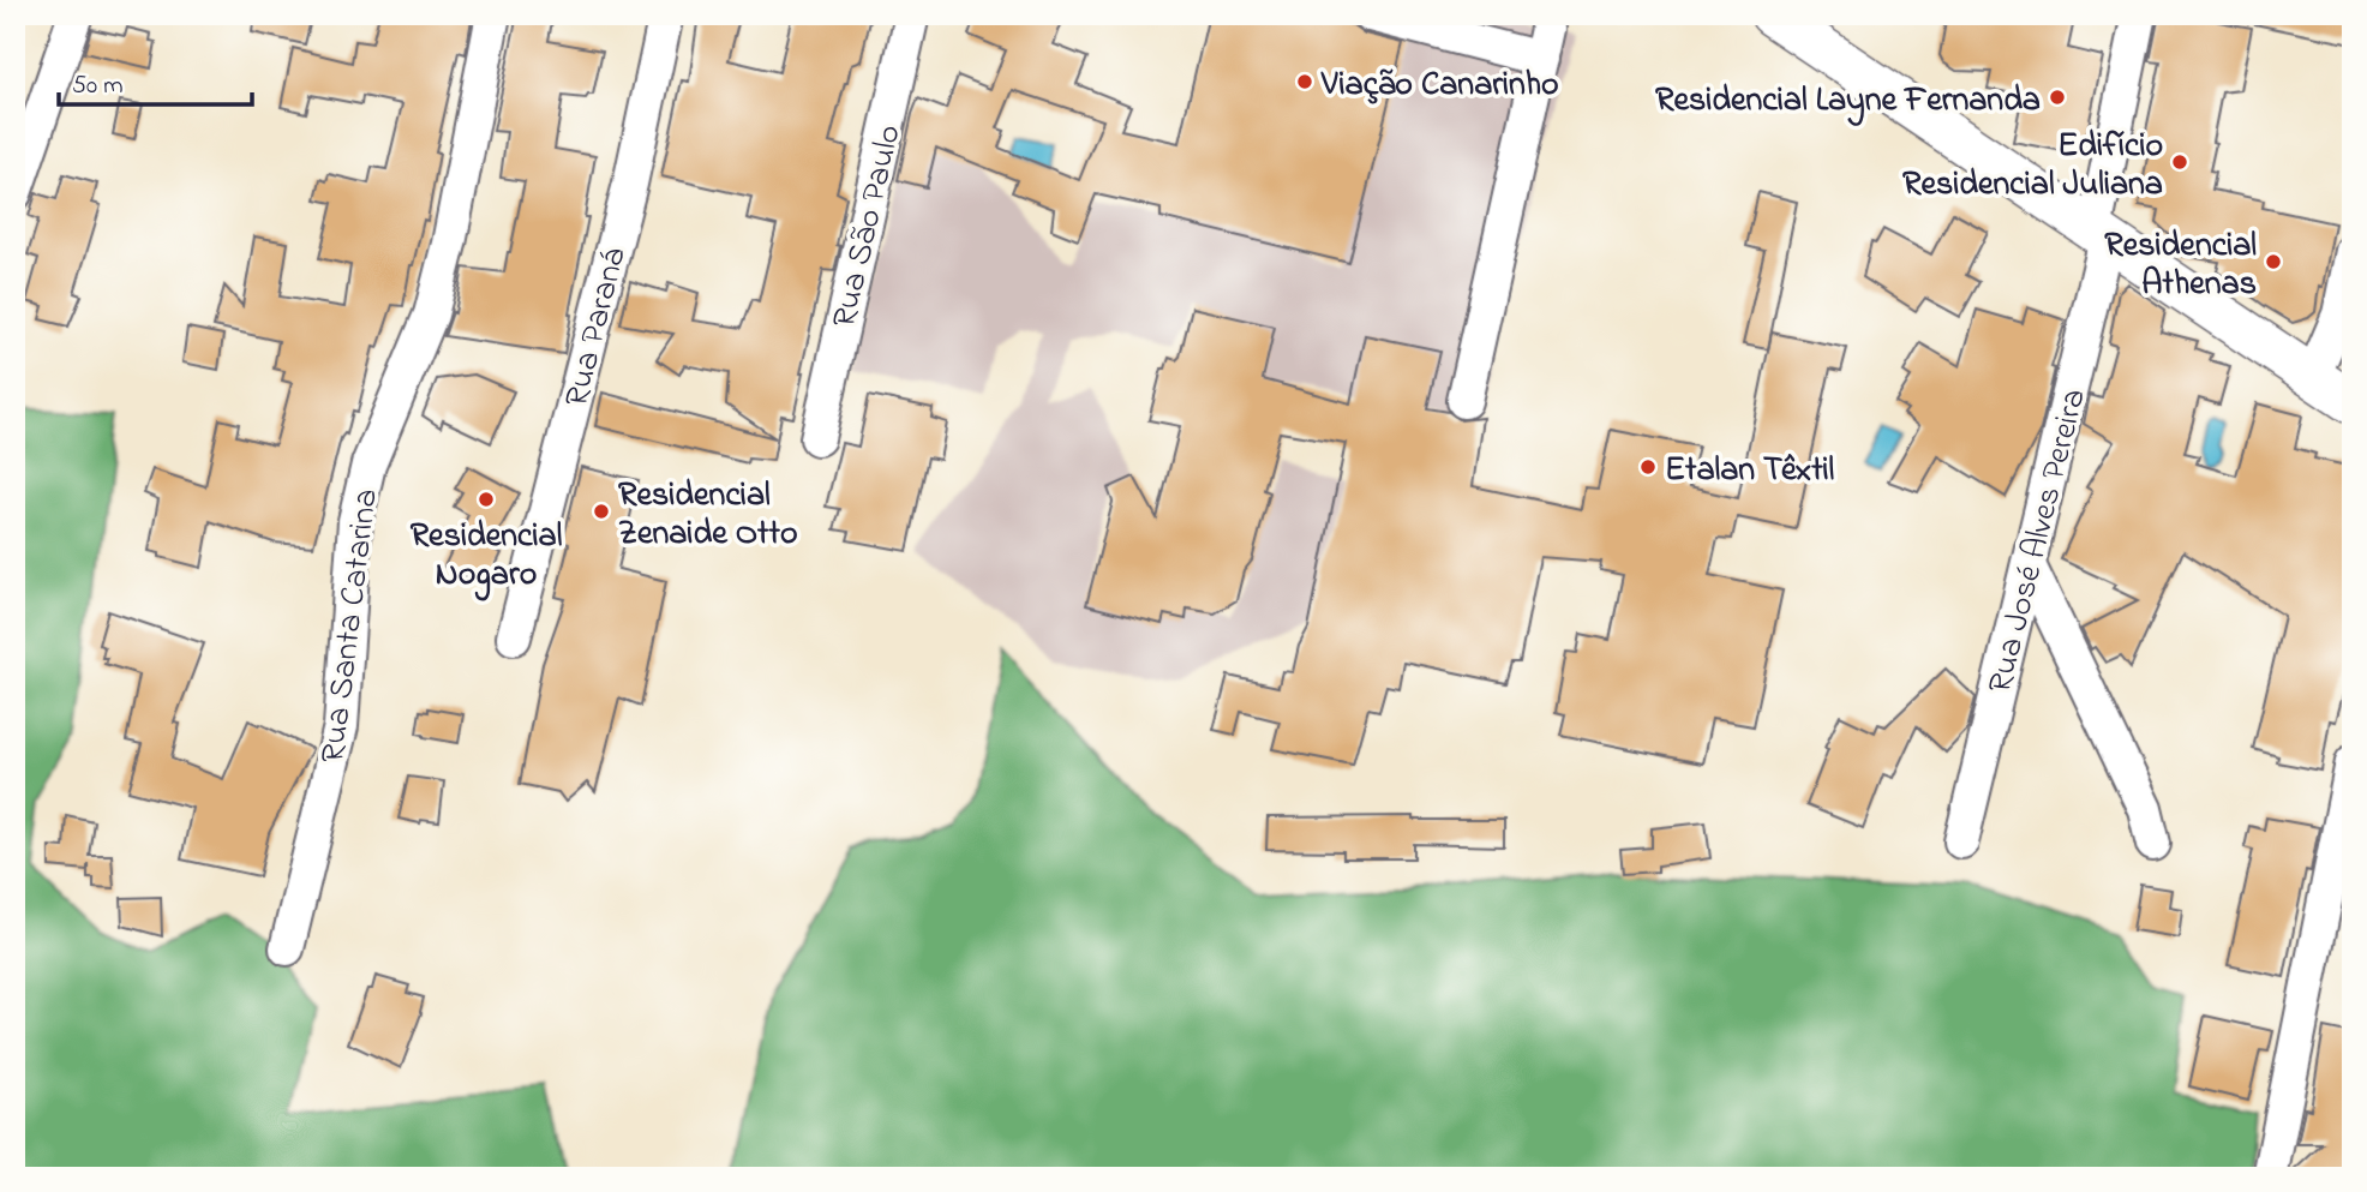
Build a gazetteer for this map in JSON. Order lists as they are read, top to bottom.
{
  "streets": {
    "street": [
      "Rua São Paulo",
      "Rua Paraná",
      "Rua José Alves Pereira",
      "Rua Santa Catarina"
    ]
  },
  "places": [
    "Viação Canarinho",
    "Residencial Layne Fernanda",
    "Edifício Residencial Juliana",
    "Residencial Athenas",
    "Etalan Têxtil",
    "Residencial Nogaro",
    "Residencial Zenaide Otto"
  ],
  "scale_bar": "50 m"
}
